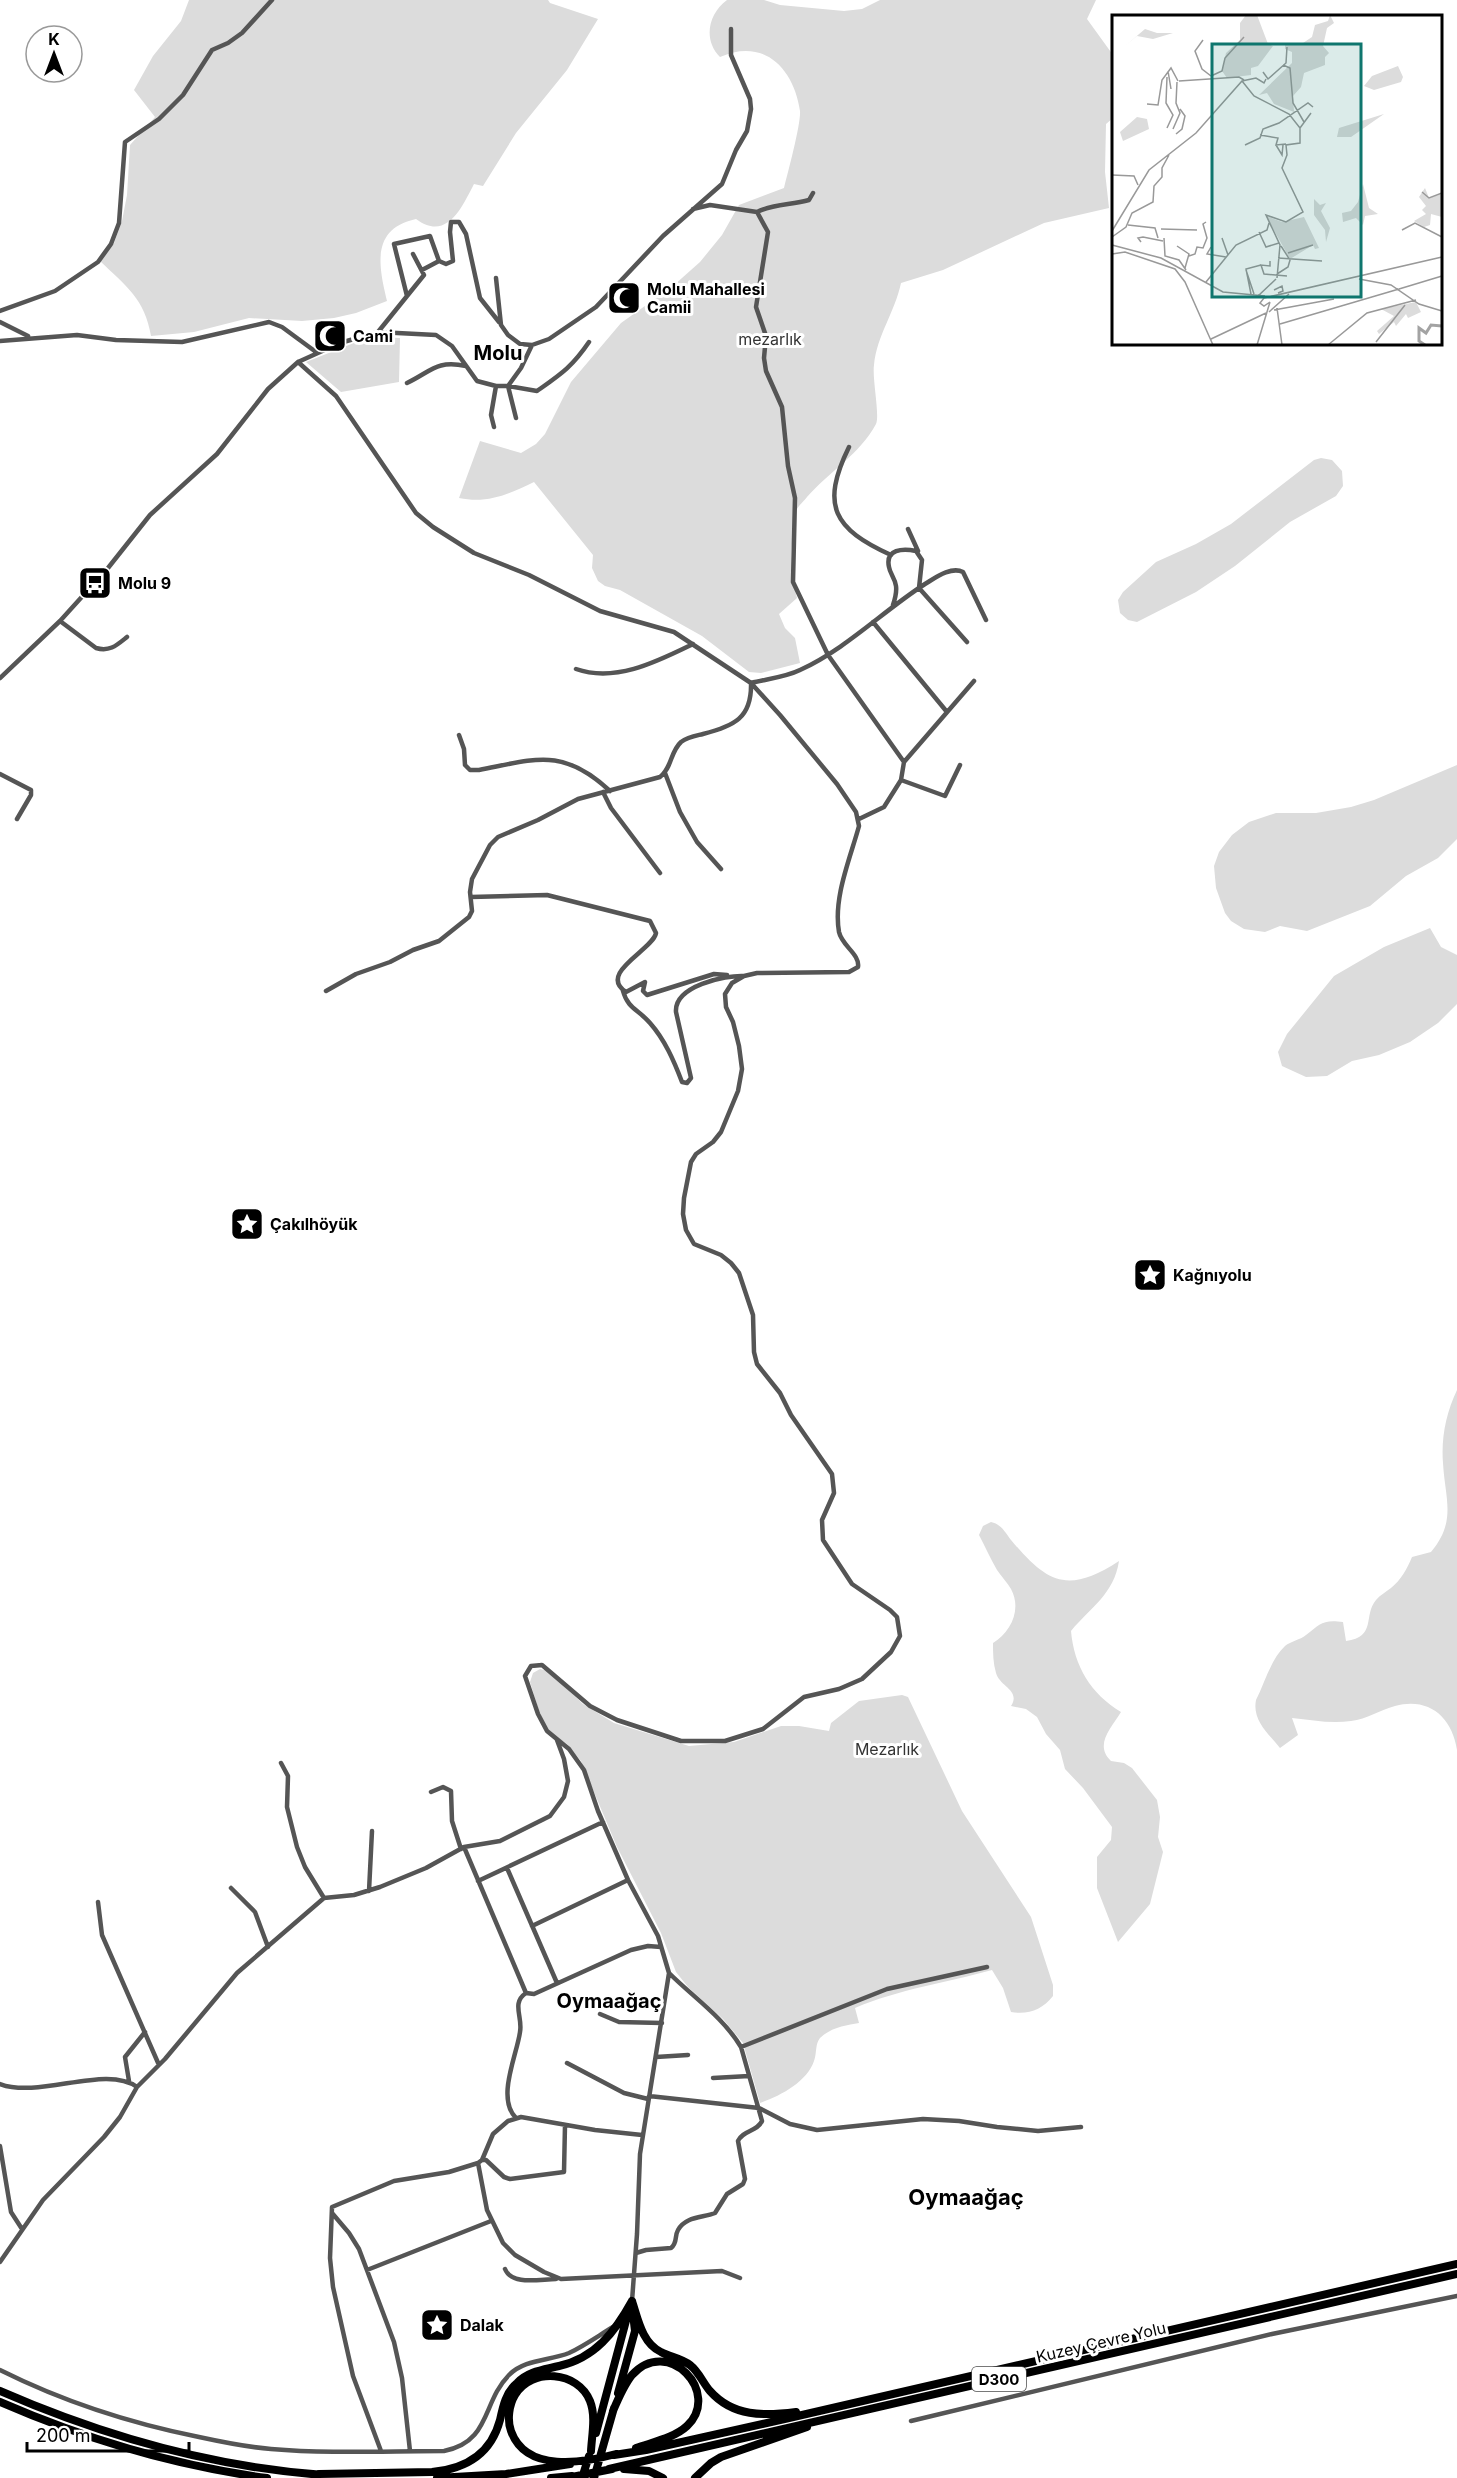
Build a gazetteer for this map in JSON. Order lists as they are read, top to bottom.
{
  "streets": {
    "highway": ["Kuzey Çevre Yolu", "D300"]
  },
  "crossings": [
    ["Kuzey Çevre Yolu", "D300"]
  ],
  "districts": ["Molu", "Oymaağaç", "Oymaağaç"],
  "parks": ["mezarlık", "Mezarlık"],
  "places": {
    "mosque": ["Molu Mahallesi Camii", "Cami"],
    "bus stop": ["Molu 9"],
    "place": ["Çakılhöyük", "Kağnıyolu", "Dalak"]
  },
  "scale_bar": "200 m",
  "north": "top"
}
